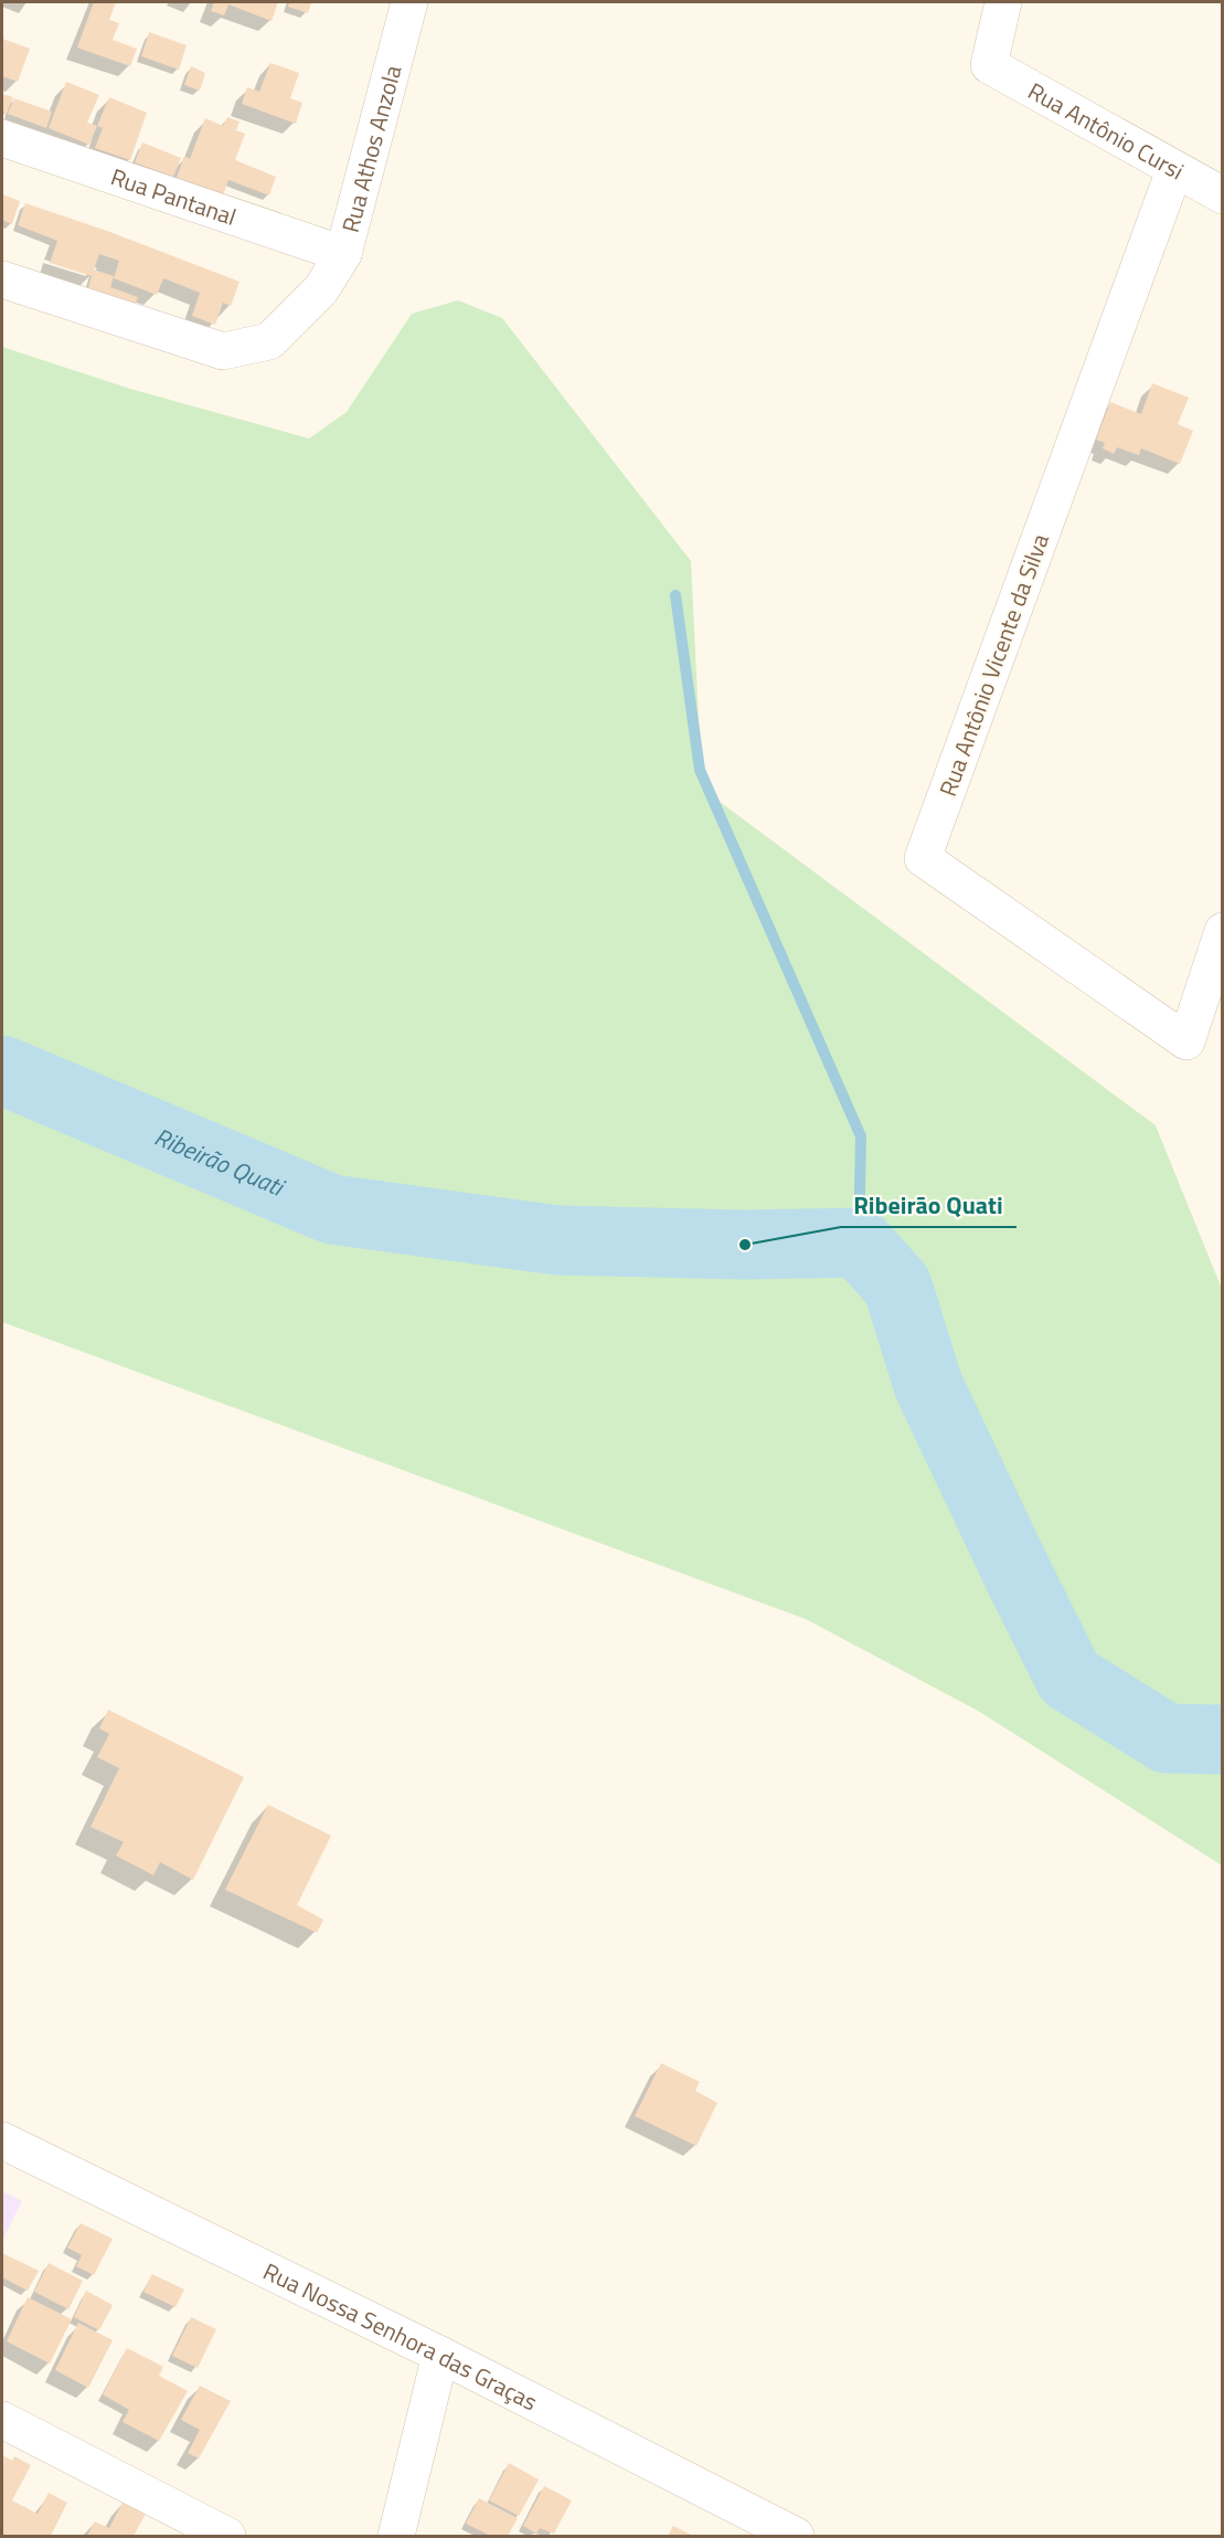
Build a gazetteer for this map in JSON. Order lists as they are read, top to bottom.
{
  "streets": {
    "street": [
      "Rua Antônio Cursi",
      "Rua Athos Anzola",
      "Rua Pantanal",
      "Rua Antônio Vicente da Silva",
      "Rua Nossa Senhora das Graças"
    ]
  },
  "crossings": [
    ["Rua Antônio Cursi", "Rua Antônio Vicente da Silva"],
    ["Rua Athos Anzola", "Rua Pantanal"]
  ],
  "water": ["Ribeirão Quati"],
  "places": ["Ribeirão Quati"]
}
